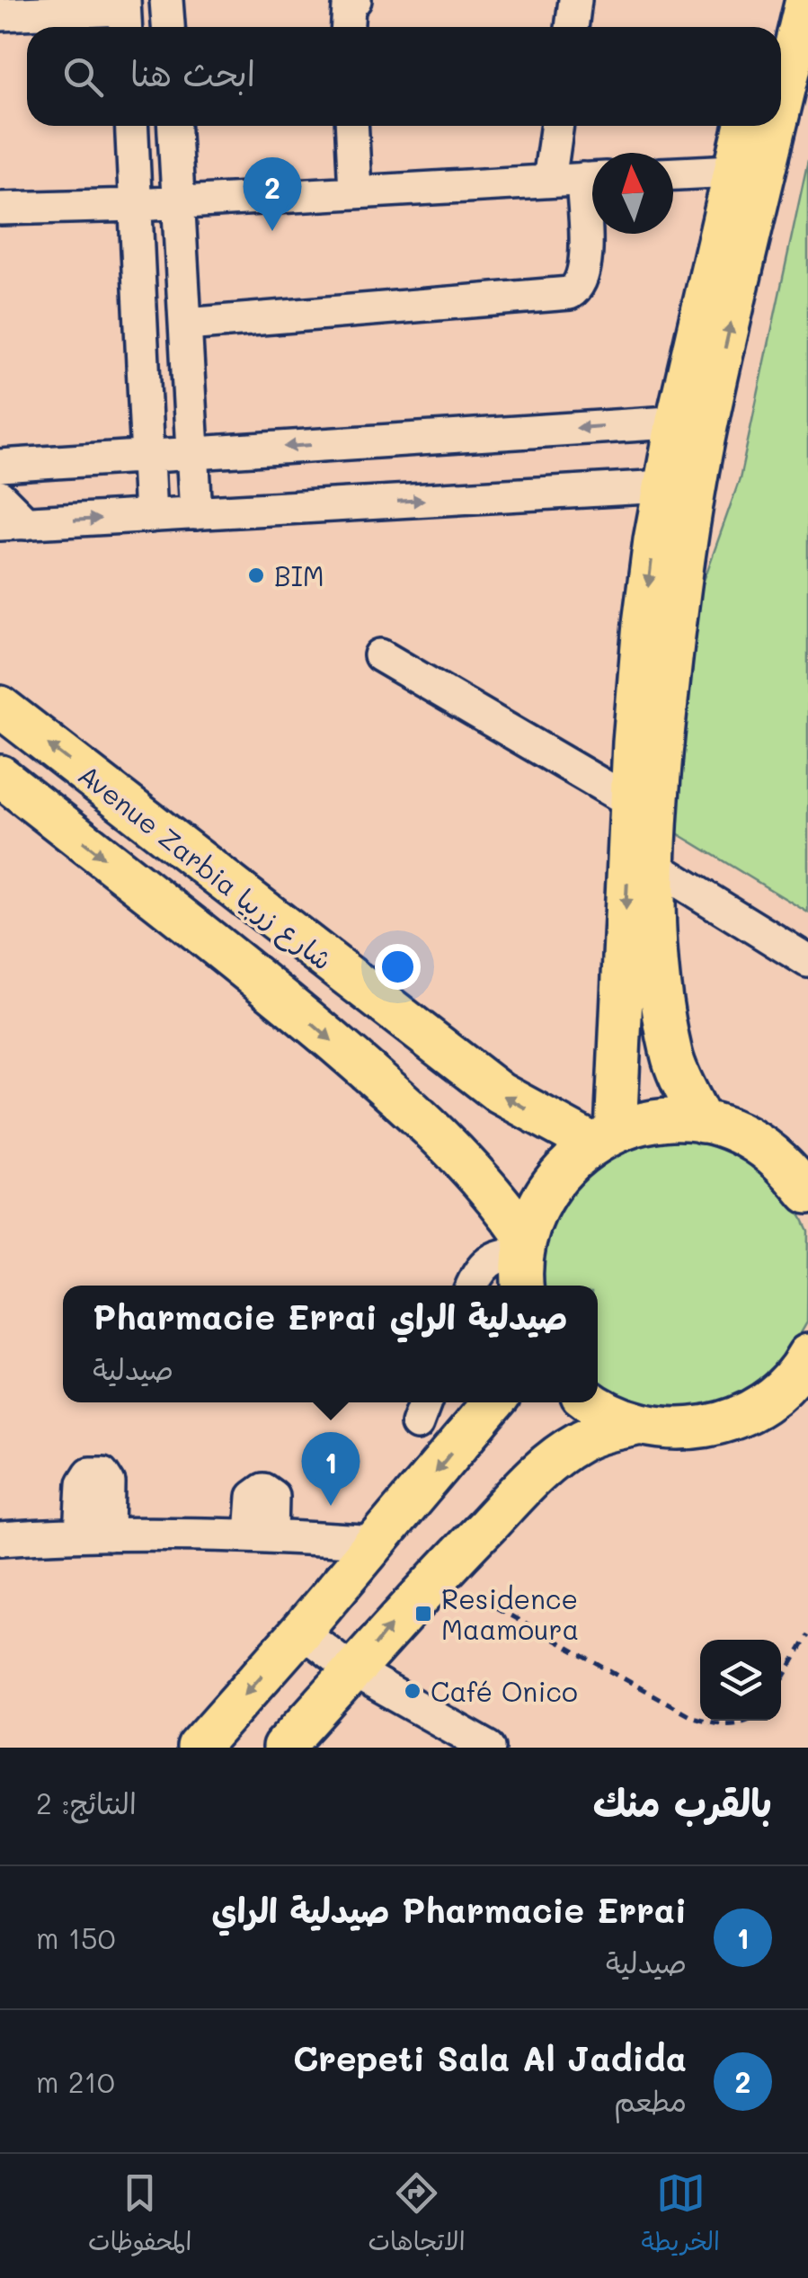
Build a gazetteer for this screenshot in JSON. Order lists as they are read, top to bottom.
{
  "streets": {
    "main road": ["Avenue Zarbia شارع زربيا"]
  },
  "places": {
    "other": ["BIM", "Café Onico"],
    "transit": ["Residence Maamoura"]
  },
  "north": "top",
  "page": {
    "search": "ابحث هنا",
    "pins": ["2", "1"],
    "popup": ["Pharmacie Errai صيدلية الراي", "صيدلية"],
    "heading": ["بالقرب منك", "النتائج: 2"],
    "list": [
      {
        "mark": "1",
        "name": "Pharmacie Errai صيدلية الراي",
        "note": "صيدلية",
        "value": "150 m"
      },
      {
        "mark": "2",
        "name": "Crepeti Sala Al Jadida",
        "note": "مطعم",
        "value": "210 m"
      }
    ],
    "nav": ["الخريطة", "الاتجاهات", "المحفوظات"]
  }
}
